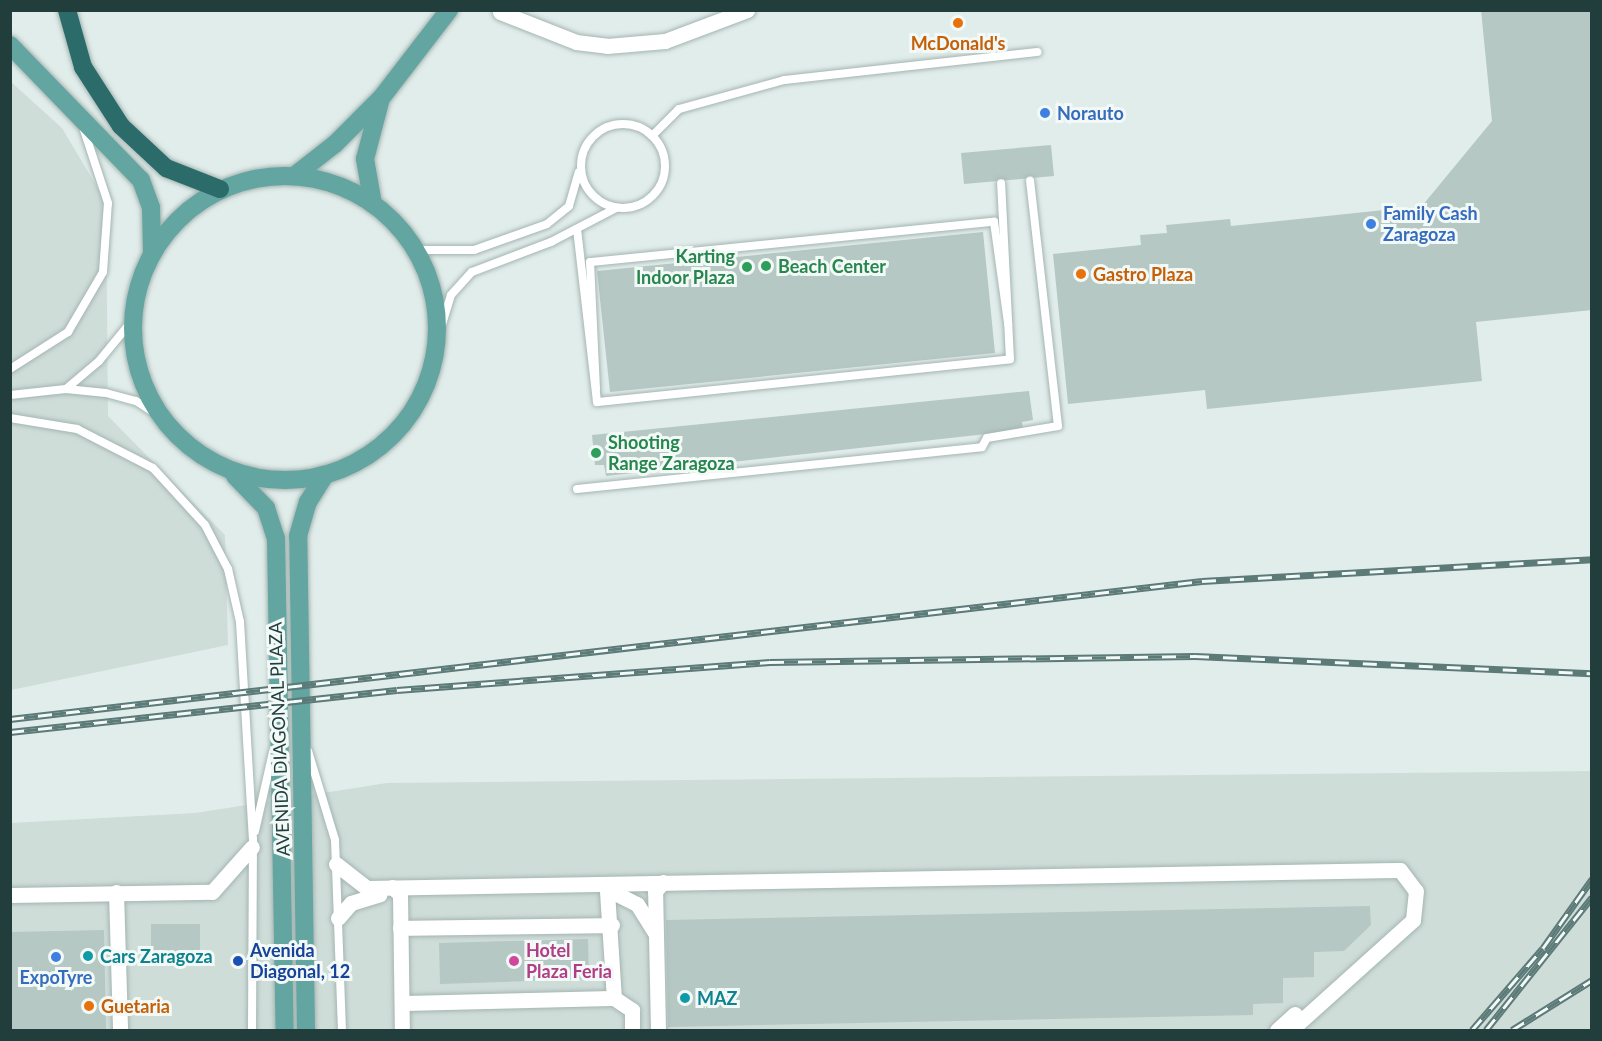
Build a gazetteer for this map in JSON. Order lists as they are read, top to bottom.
{
  "streets": {
    "main road": ["AVENIDA DIAGONAL PLAZA"]
  },
  "places": [
    "McDonald's",
    "Norauto",
    "Family Cash Zaragoza",
    "Beach Center",
    "Karting Indoor Plaza",
    "Gastro Plaza",
    "Shooting Range Zaragoza",
    "Cars Zaragoza",
    "ExpoTyre",
    "Avenida Diagonal, 12",
    "Hotel Plaza Feria",
    "MAZ",
    "Guetaria"
  ]
}
